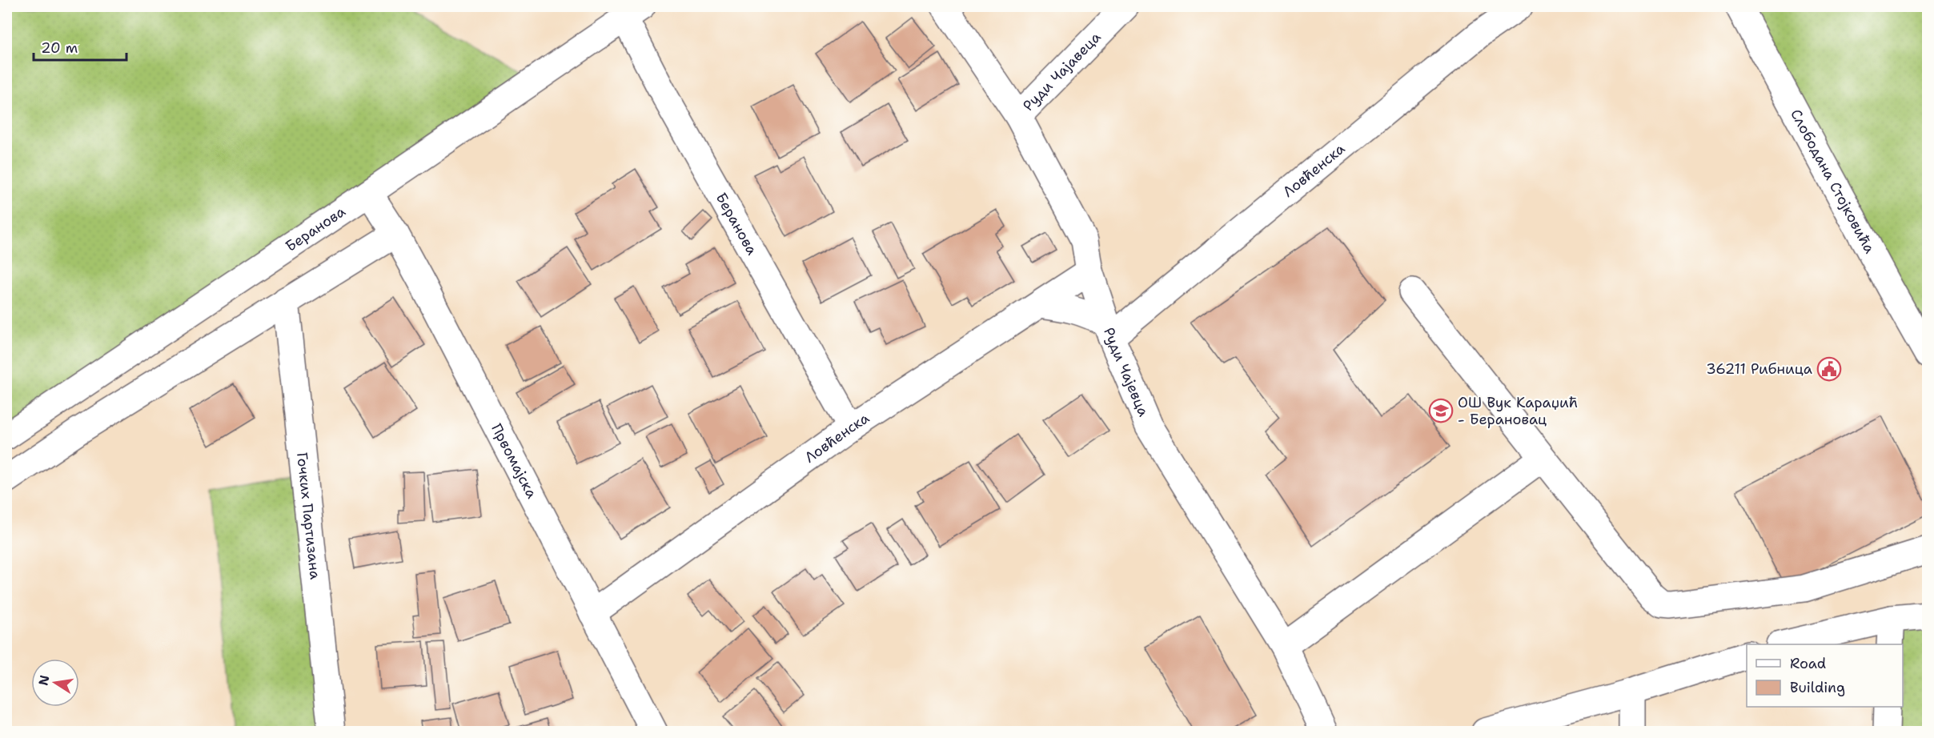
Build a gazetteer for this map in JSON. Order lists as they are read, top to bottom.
{
  "streets": {
    "street": [
      "Руди Чајавеца",
      "Ловћенска",
      "Слободана Стојковића",
      "Беранова",
      "Руди Чајевца",
      "Првомајска",
      "Гочких Партизана"
    ]
  },
  "crossings": [
    ["Руди Чајавеца", "Руди Чајевца"],
    ["Ловћенска", "Беранова"],
    ["Ловћенска", "Руди Чајевца"],
    ["Ловћенска", "Првомајска"],
    ["Беранова", "Првомајска"]
  ],
  "places": {
    "public building": ["36211 Рибница"],
    "school or university": ["ОШ Вук Караџић - Берановац"]
  },
  "legend": ["Road", "Building"],
  "scale_bar": "20 m",
  "north": "left"
}
